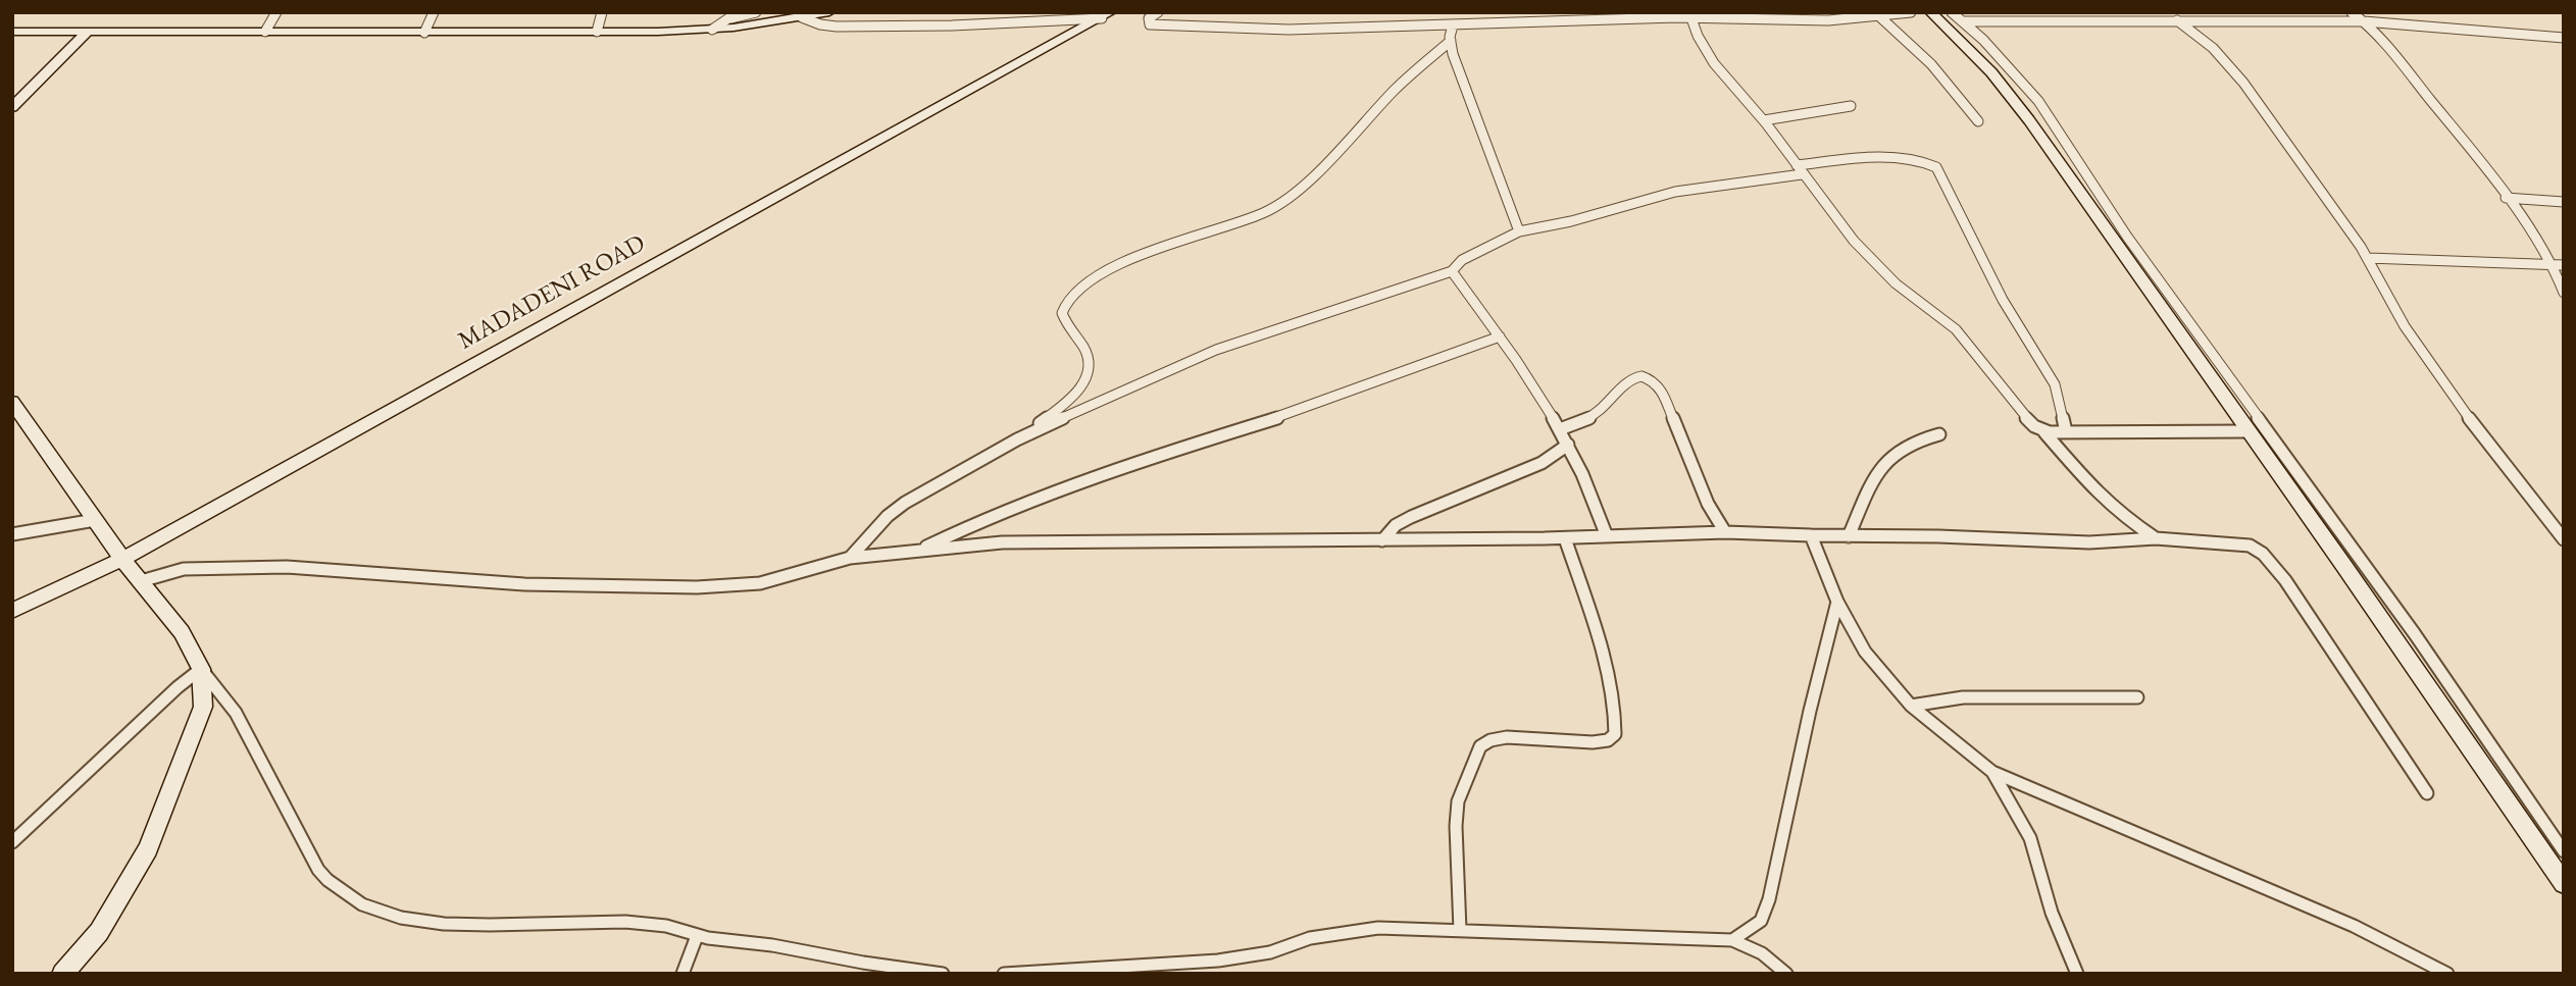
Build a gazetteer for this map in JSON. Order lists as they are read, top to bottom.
{
  "streets": {
    "street": ["MADADENI ROAD"]
  }
}
